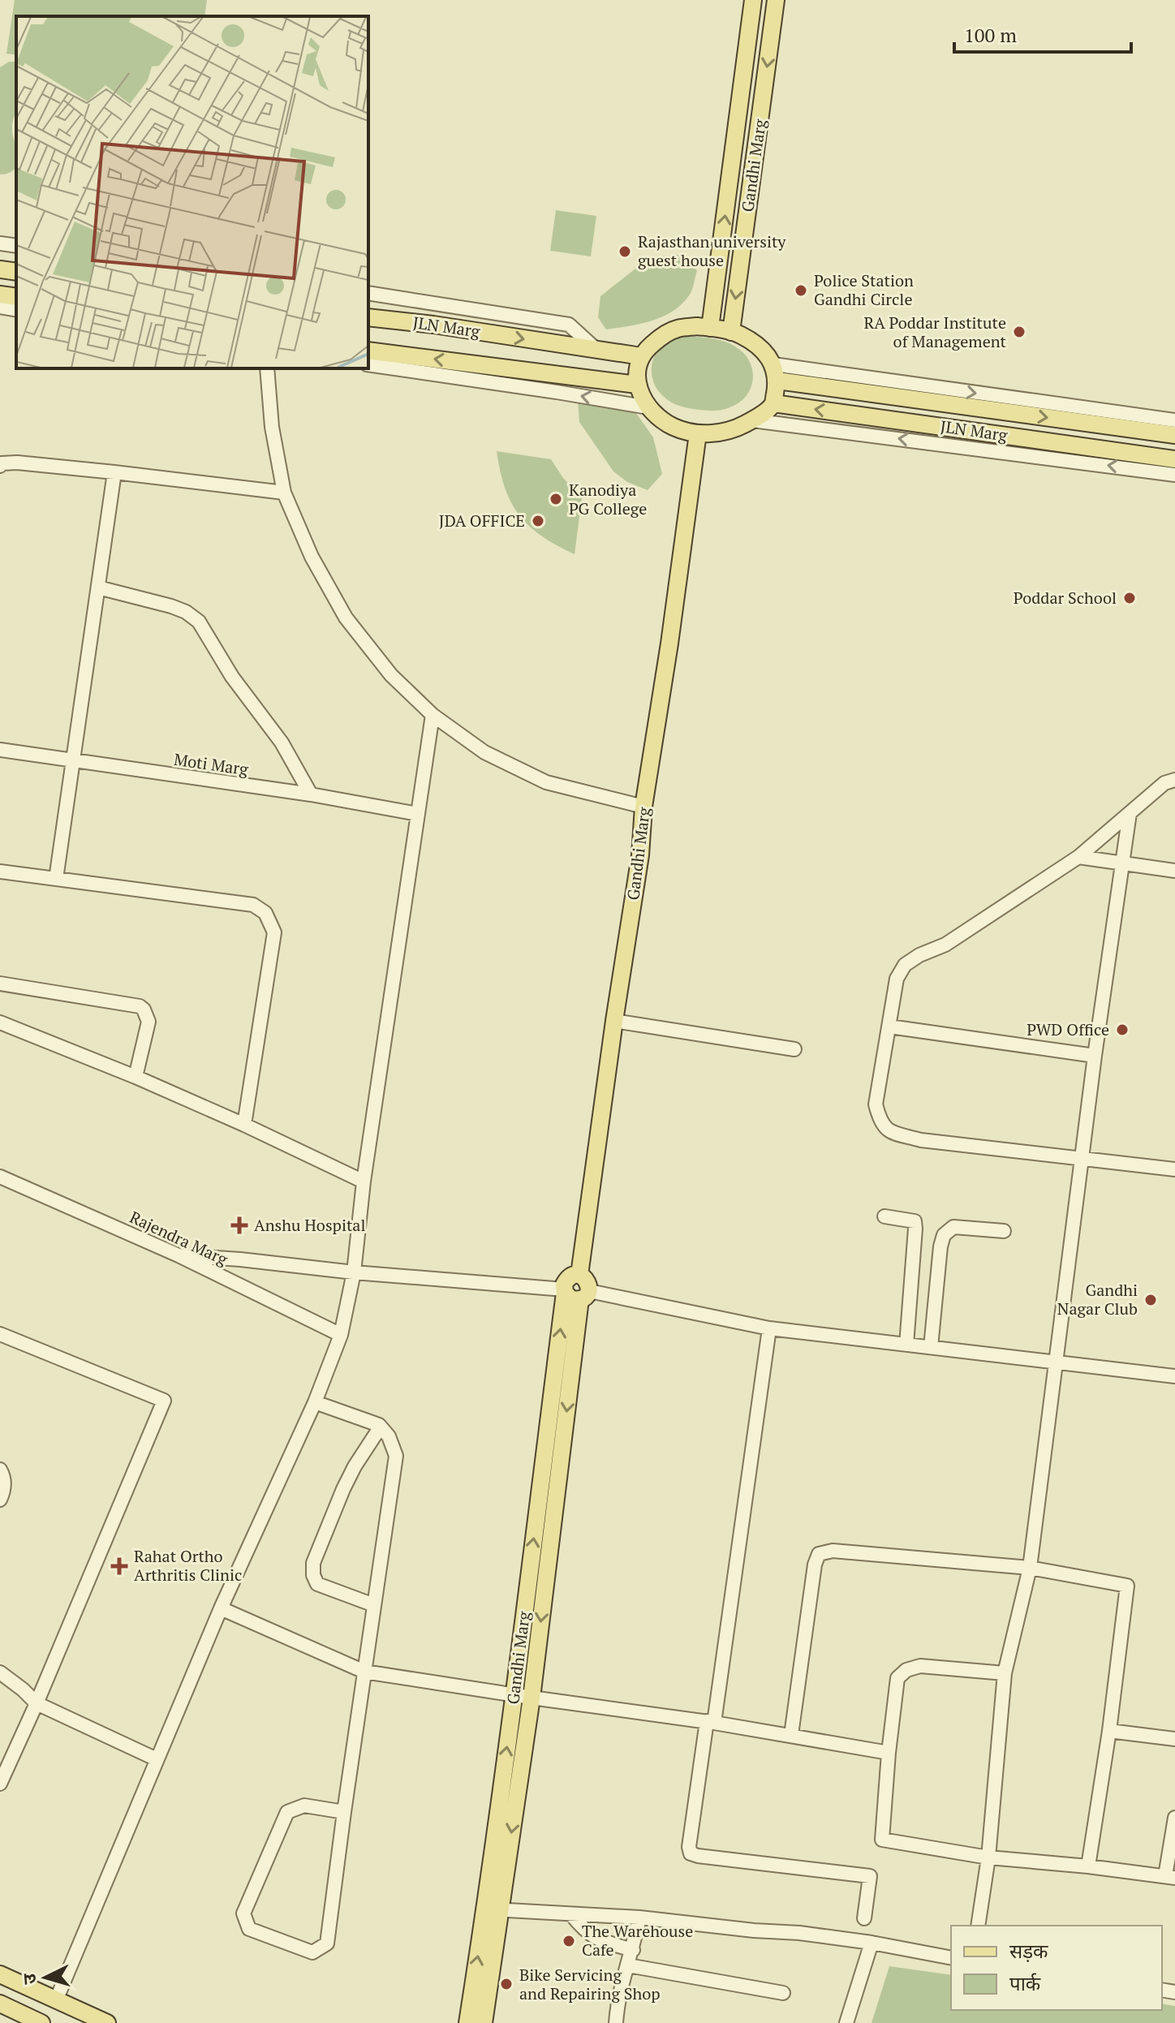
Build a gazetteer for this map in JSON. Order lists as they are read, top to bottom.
{
  "streets": {
    "main road": ["Gandhi Marg", "JLN Marg"],
    "street": ["Moti Marg", "Rajendra Marg"]
  },
  "crossings": [
    ["Gandhi Marg", "JLN Marg"]
  ],
  "places": {
    "other": [
      "Rajasthan university guest house",
      "Police Station Gandhi Circle",
      "RA Poddar Institute of Management",
      "Kanodiya PG College",
      "JDA OFFICE",
      "Poddar School",
      "PWD Office",
      "Gandhi Nagar Club",
      "The Warehouse Cafe",
      "Bike Servicing and Repairing Shop"
    ],
    "health": ["Anshu Hospital", "Rahat Ortho Arthritis Clinic"]
  },
  "legend": ["सड़क", "पार्क"],
  "scale_bar": "100 m",
  "north": "left"
}
